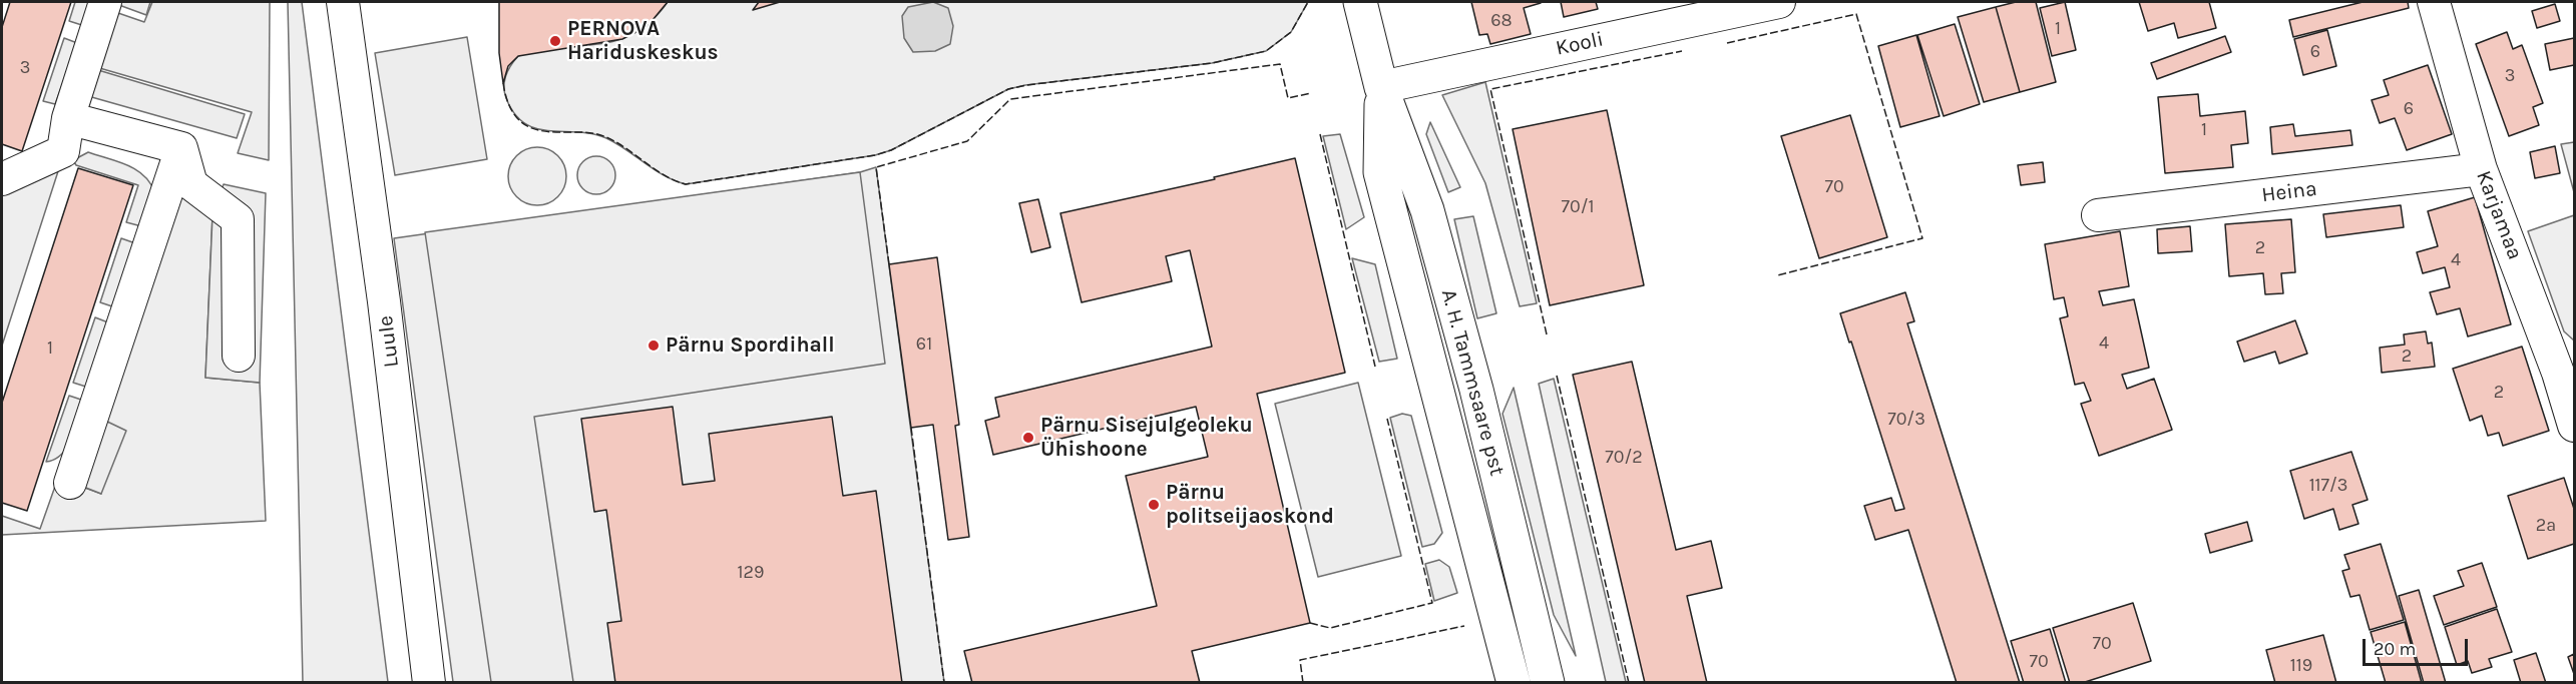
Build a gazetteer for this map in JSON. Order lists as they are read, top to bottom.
{
  "streets": {
    "street": [
      "Kooli",
      "Heina",
      "Karjamaa",
      "Luule",
      "A. H. Tammsaare pst"
    ]
  },
  "crossings": [
    ["Kooli", "A. H. Tammsaare pst"],
    ["Heina", "Karjamaa"]
  ],
  "places": [
    "PERNOVA Hariduskeskus",
    "Pärnu Spordihall",
    "Pärnu Sisejulgeoleku Ühishoone",
    "Pärnu politseijaoskond"
  ],
  "house_numbers": [
    "68",
    "1",
    "6",
    "3",
    "3",
    "6",
    "1",
    "70",
    "70/1",
    "2",
    "4",
    "4",
    "61",
    "1",
    "2",
    "2",
    "70/3",
    "70/2",
    "117/3",
    "2a",
    "129",
    "70",
    "70",
    "119"
  ],
  "scale_bar": "20 m"
}
